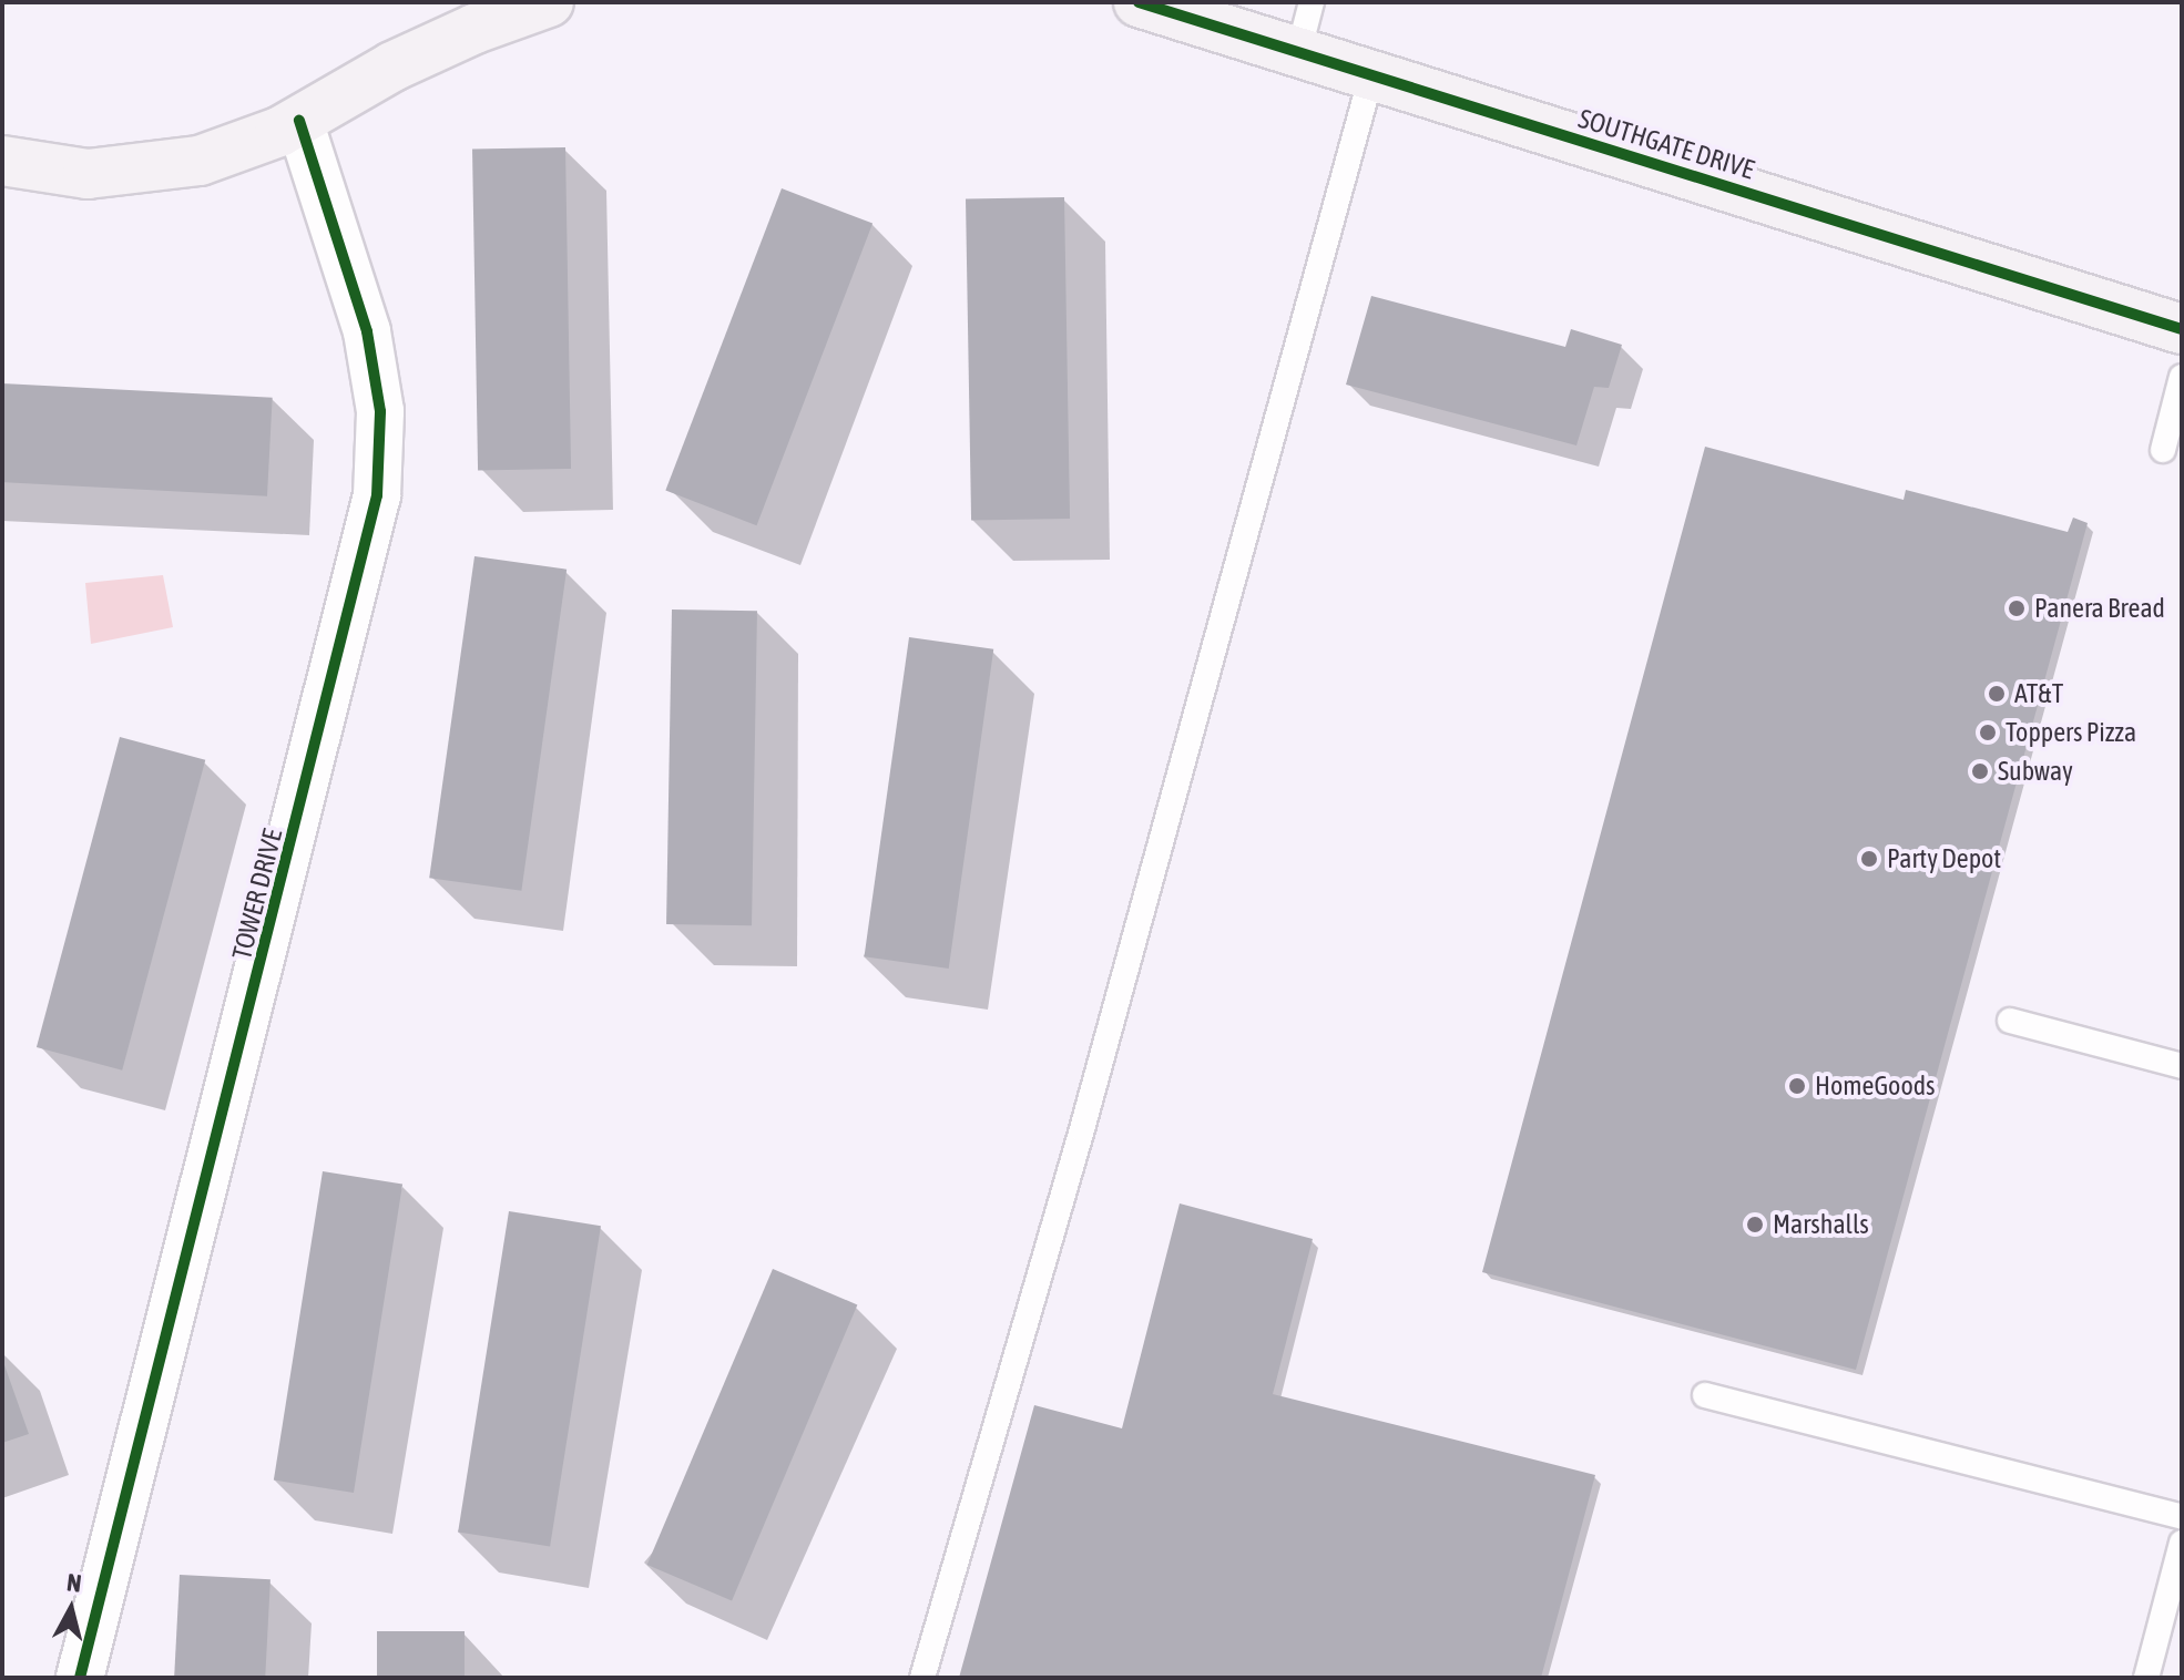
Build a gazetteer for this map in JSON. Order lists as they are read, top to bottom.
{
  "streets": {
    "street": ["SOUTHGATE DRIVE", "TOWER DRIVE"]
  },
  "places": [
    "Panera Bread",
    "AT&T",
    "Toppers Pizza",
    "Subway",
    "Party Depot",
    "HomeGoods",
    "Marshalls"
  ],
  "north": "top"
}
